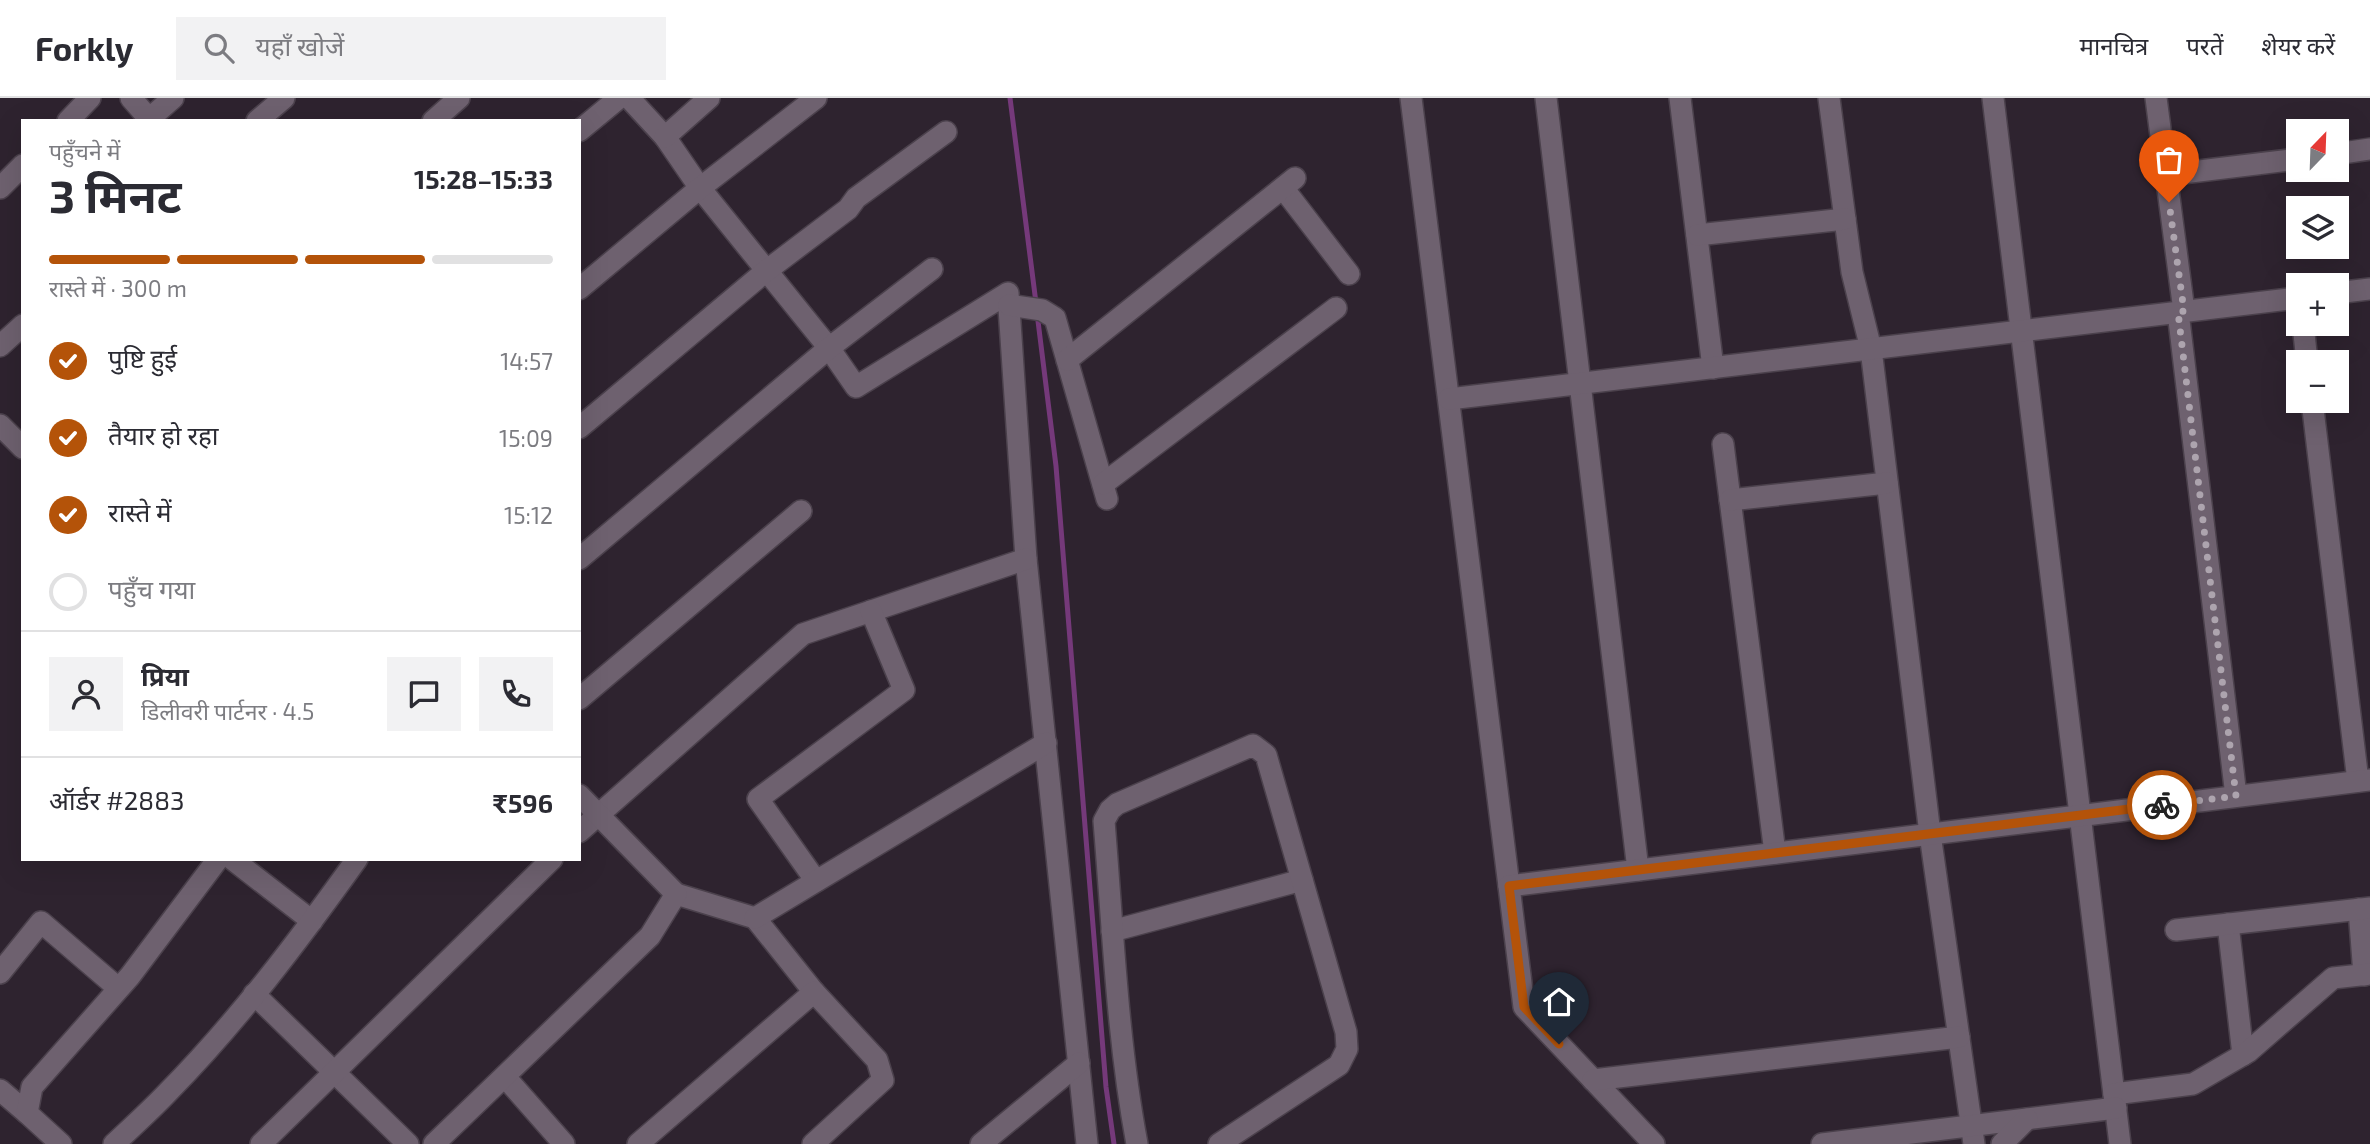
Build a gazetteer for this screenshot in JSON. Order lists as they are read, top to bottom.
{
  "north": "top right",
  "page": {
    "header": "Forkly",
    "search": "यहाँ खोजें",
    "nav": ["मानचित्र", "परतें", "शेयर करें"],
    "map_buttons": ["+", "−"],
    "heading": ["3 मिनट", "पहुँचने में", "15:28–15:33"],
    "panel": [
      "प्रिया",
      "डिलीवरी पार्टनर · 4.5",
      "ऑर्डर #2883",
      "₹596"
    ],
    "bar": "रास्ते में · 300 m",
    "list": [
      ["पुष्टि हुई", "14:57"],
      ["तैयार हो रहा", "15:09"],
      ["रास्ते में", "15:12"],
      "पहुँच गया"
    ]
  }
}
